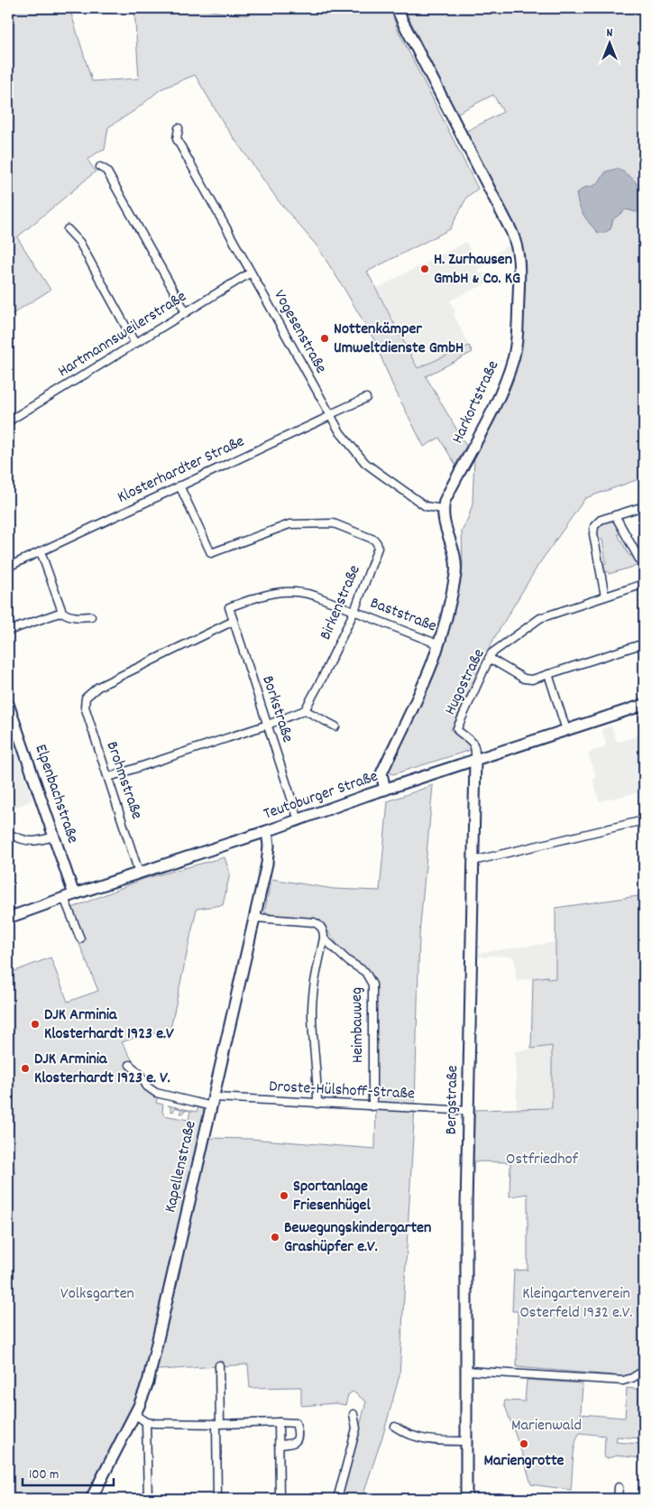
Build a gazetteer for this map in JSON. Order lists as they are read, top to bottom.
{
  "streets": {
    "street": [
      "Vogesenstraße",
      "Hartmannsweilerstraße",
      "Harkortstraße",
      "Klosterhardter Straße",
      "Birkenstraße",
      "Baststraße",
      "Hugostraße",
      "Borkstraße",
      "Brohmstraße",
      "Elpenbachstraße",
      "Teutoburger Straße",
      "Heimbauweg",
      "Droste-Hülshoff-Straße",
      "Bergstraße",
      "Kapellenstraße"
    ]
  },
  "crossings": [
    ["Vogesenstraße", "Hartmannsweilerstraße"],
    ["Vogesenstraße", "Harkortstraße"],
    ["Vogesenstraße", "Klosterhardter Straße"],
    ["Harkortstraße", "Baststraße"],
    ["Harkortstraße", "Teutoburger Straße"],
    ["Klosterhardter Straße", "Birkenstraße"],
    ["Birkenstraße", "Baststraße"],
    ["Baststraße", "Borkstraße"],
    ["Hugostraße", "Teutoburger Straße"],
    ["Hugostraße", "Bergstraße"],
    ["Borkstraße", "Brohmstraße"],
    ["Borkstraße", "Teutoburger Straße"],
    ["Brohmstraße", "Teutoburger Straße"],
    ["Elpenbachstraße", "Teutoburger Straße"],
    ["Teutoburger Straße", "Bergstraße"],
    ["Teutoburger Straße", "Kapellenstraße"],
    ["Heimbauweg", "Droste-Hülshoff-Straße"],
    ["Heimbauweg", "Kapellenstraße"],
    ["Droste-Hülshoff-Straße", "Bergstraße"],
    ["Droste-Hülshoff-Straße", "Kapellenstraße"]
  ],
  "parks": [
    "Ostfriedhof",
    "Volksgarten",
    "Kleingartenverein Osterfeld 1932 e.V.",
    "Marienwald"
  ],
  "places": [
    "H. Zurhausen GmbH & Co. KG",
    "Nottenkämper Umweltdienste GmbH",
    "DJK Arminia Klosterhardt 1923 e.V",
    "DJK Arminia Klosterhardt 1923 e. V.",
    "Sportanlage Friesenhügel",
    "Bewegungskindergarten Grashüpfer e.V.",
    "Mariengrotte"
  ],
  "scale_bar": "100 m",
  "north": "top"
}
